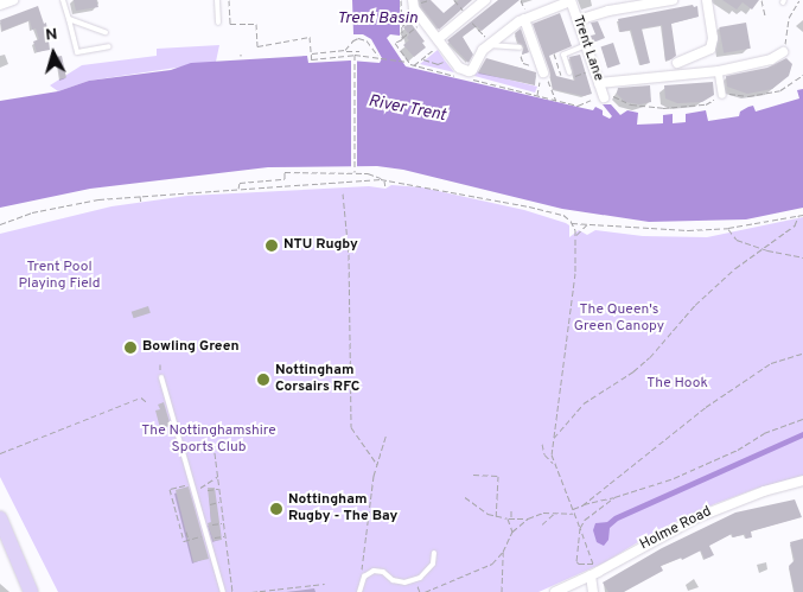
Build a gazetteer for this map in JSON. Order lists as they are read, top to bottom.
{
  "streets": {
    "street": ["Trent Lane", "Holme Road"]
  },
  "water": ["Trent Basin", "River Trent"],
  "parks": [
    "Trent Pool Playing Field",
    "The Queen's Green Canopy",
    "The Hook",
    "The Nottinghamshire Sports Club"
  ],
  "places": [
    "NTU Rugby",
    "Bowling Green",
    "Nottingham Corsairs RFC",
    "Nottingham Rugby - The Bay"
  ],
  "north": "top"
}
